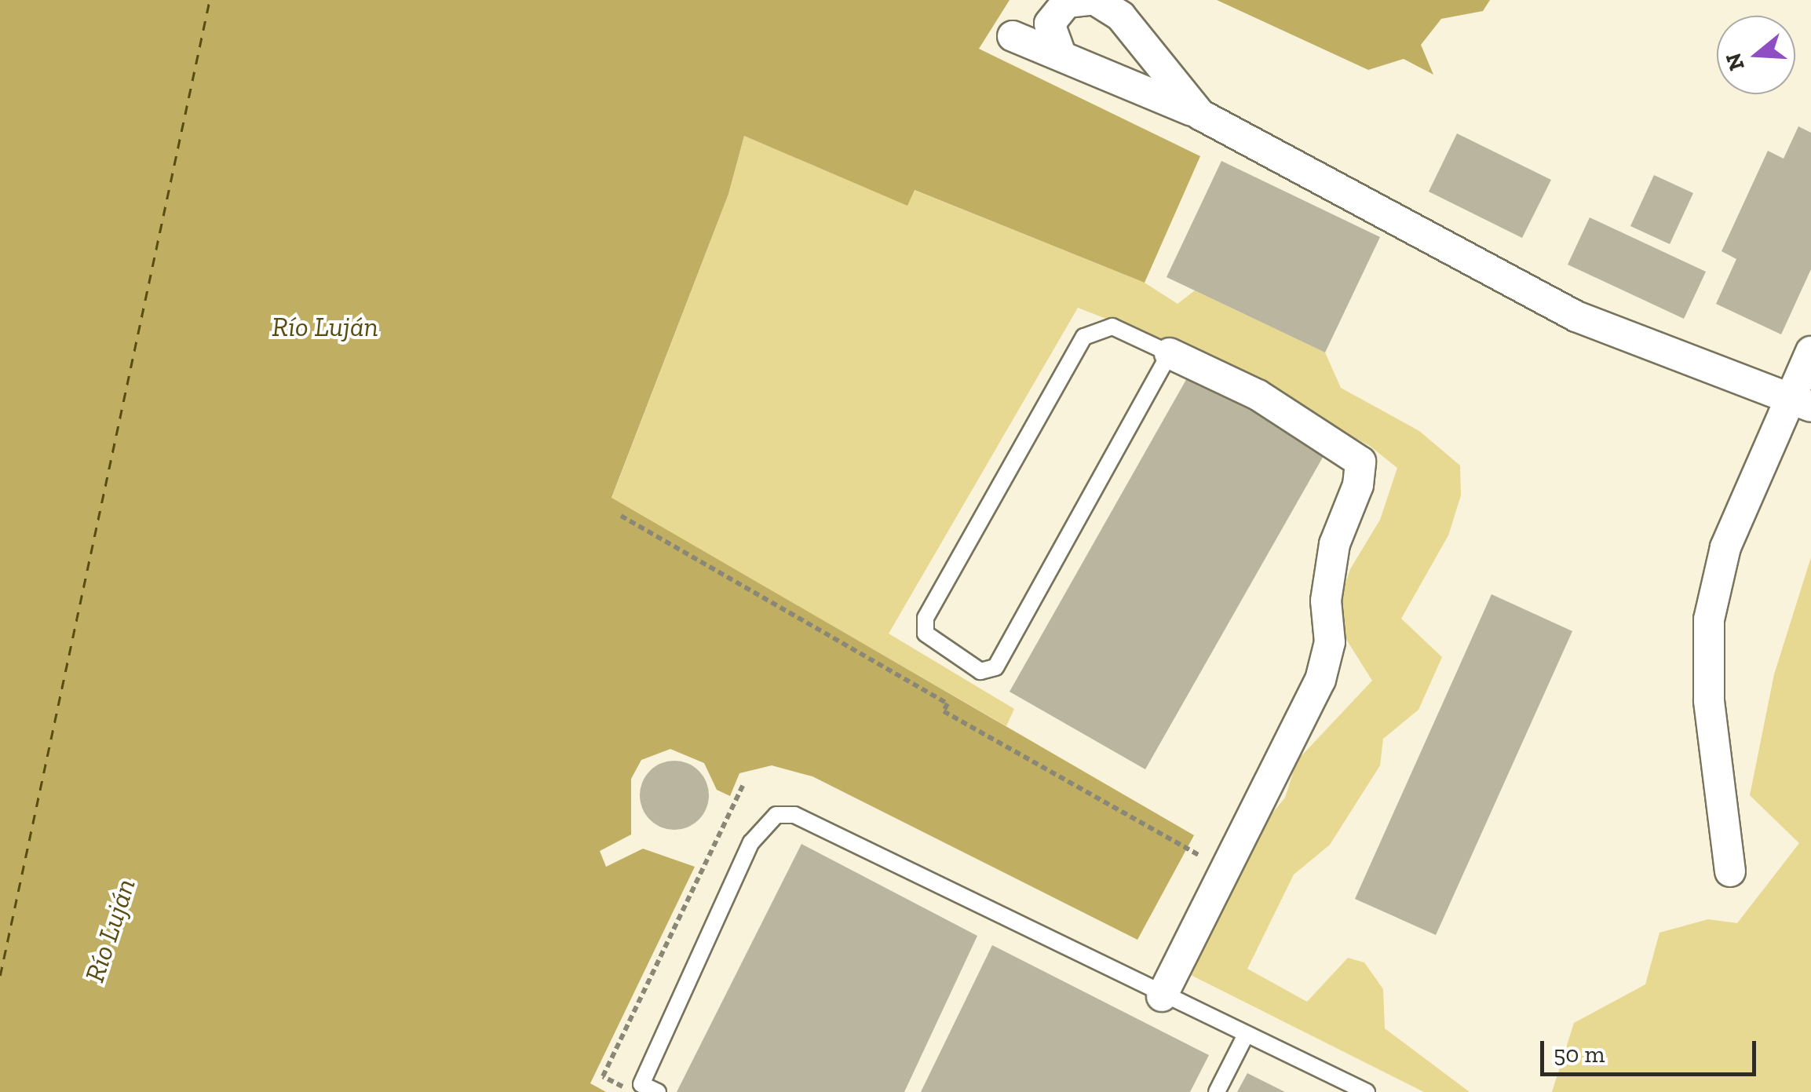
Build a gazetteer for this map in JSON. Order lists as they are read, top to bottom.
{
  "water": ["Río Luján"],
  "scale_bar": "50 m",
  "north": "left"
}
